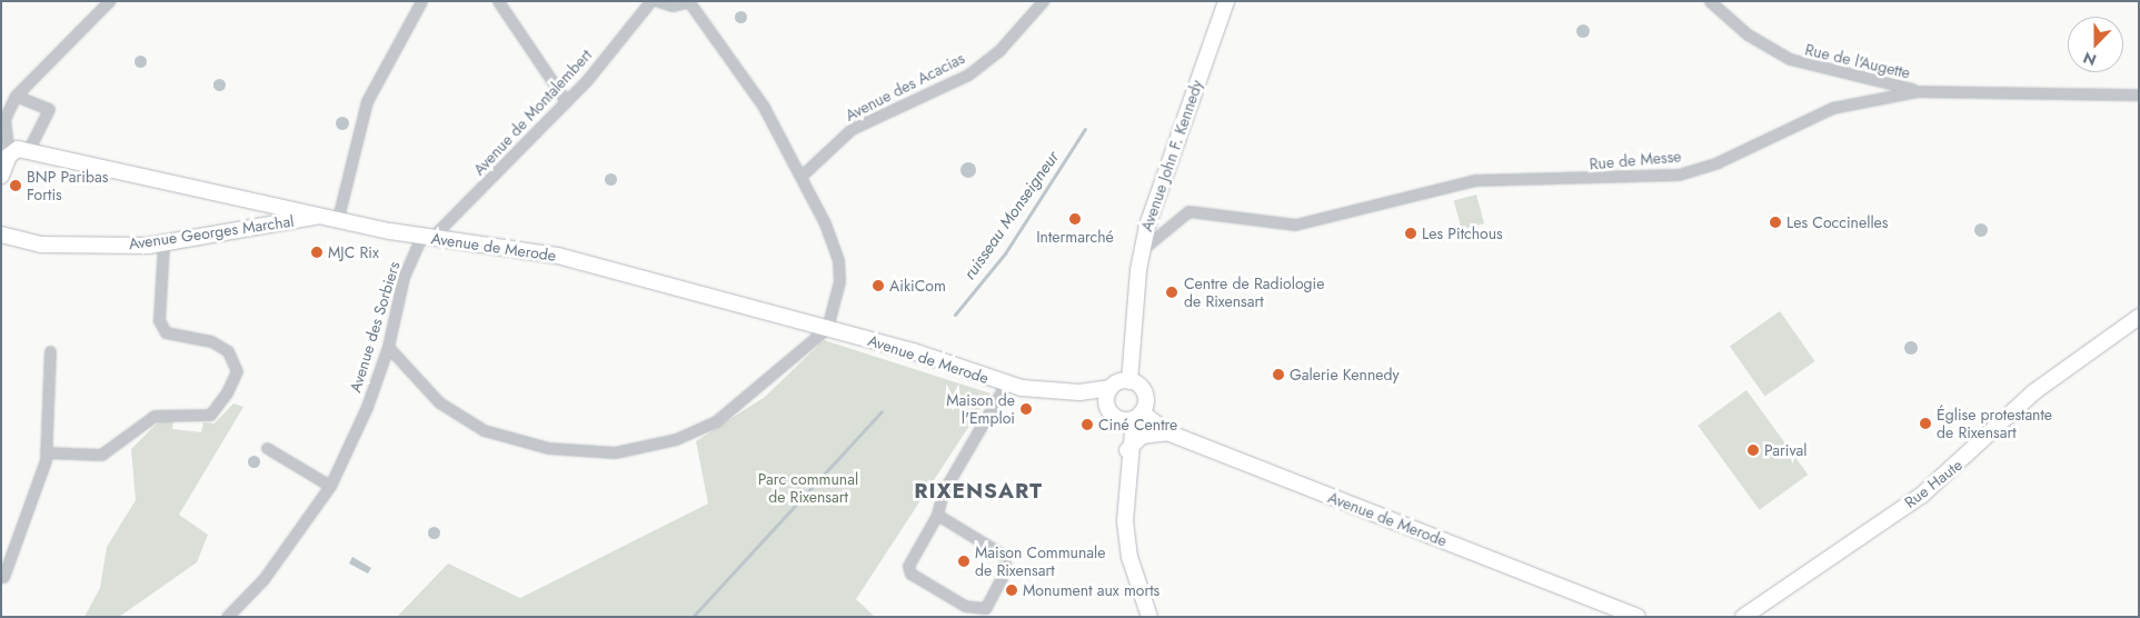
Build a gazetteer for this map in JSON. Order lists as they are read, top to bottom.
{
  "streets": {
    "street": [
      "Rue de l'Augette",
      "Avenue des Acacias",
      "Avenue de Montalembert",
      "Avenue John F. Kennedy",
      "Rue de Messe",
      "Avenue Georges Marchal",
      "Avenue de Merode",
      "Avenue des Sorbiers",
      "Rue Haute"
    ]
  },
  "crossings": [
    ["Rue de l'Augette", "Rue de Messe"],
    ["Avenue de Montalembert", "Avenue de Merode"],
    ["Avenue de Montalembert", "Avenue des Sorbiers"],
    ["Avenue John F. Kennedy", "Rue de Messe"],
    ["Avenue John F. Kennedy", "Avenue de Merode"],
    ["Avenue Georges Marchal", "Avenue de Merode"],
    ["Avenue de Merode", "Avenue des Sorbiers"]
  ],
  "districts": ["RIXENSART"],
  "water": ["ruisseau Monseigneur"],
  "parks": ["Parc communal de Rixensart"],
  "places": [
    "BNP Paribas Fortis",
    "Intermarché",
    "Les Coccinelles",
    "Les Pitchous",
    "MJC Rix",
    "AikiCom",
    "Centre de Radiologie de Rixensart",
    "Galerie Kennedy",
    "Maison de l'Emploi",
    "Église protestante de Rixensart",
    "Ciné Centre",
    "Parival",
    "Maison Communale de Rixensart",
    "Monument aux morts"
  ],
  "north": "bottom"
}
